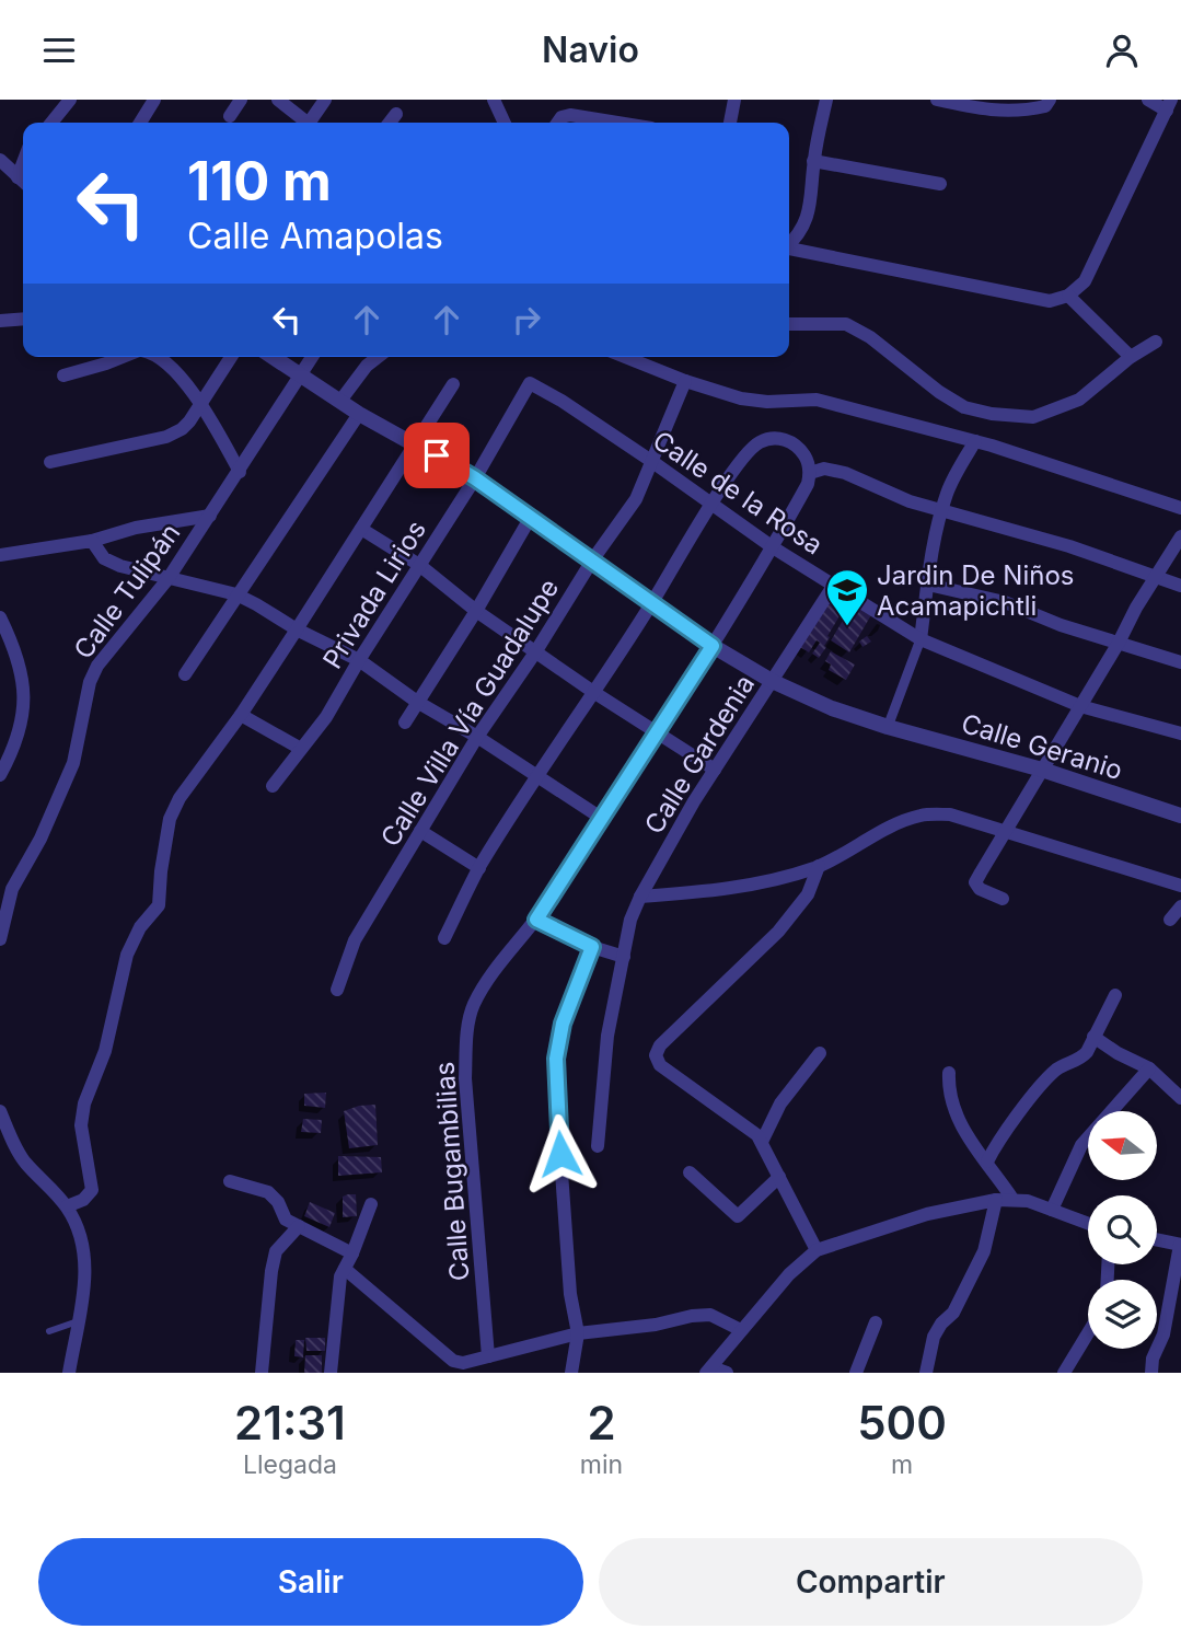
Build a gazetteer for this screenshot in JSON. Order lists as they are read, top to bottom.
{
  "streets": {
    "street": [
      "Calle de la Rosa",
      "Calle Tulipán",
      "Privada Lirios",
      "Calle Villa Vía Guadalupe",
      "Calle Geranio",
      "Calle Gardenia",
      "Calle Bugambilias"
    ]
  },
  "crossings": [
    ["Calle de la Rosa", "Privada Lirios"],
    ["Calle de la Rosa", "Calle Villa Vía Guadalupe"],
    ["Calle de la Rosa", "Calle Gardenia"],
    ["Calle de la Rosa", "Calle Bugambilias"],
    ["Calle Tulipán", "Calle Geranio"],
    ["Privada Lirios", "Calle Geranio"],
    ["Calle Villa Vía Guadalupe", "Calle Geranio"],
    ["Calle Geranio", "Calle Gardenia"],
    ["Calle Geranio", "Calle Bugambilias"]
  ],
  "places": {
    "school or university": ["Jardin De Niños Acamapichtli"]
  },
  "north": "left",
  "page": {
    "header": "Navio",
    "turn": ["110 m", "Calle Amapolas"],
    "eta": [
      "21:31",
      "Llegada",
      "2",
      "min",
      "500",
      "m"
    ],
    "buttons": ["Salir", "Compartir"]
  }
}
